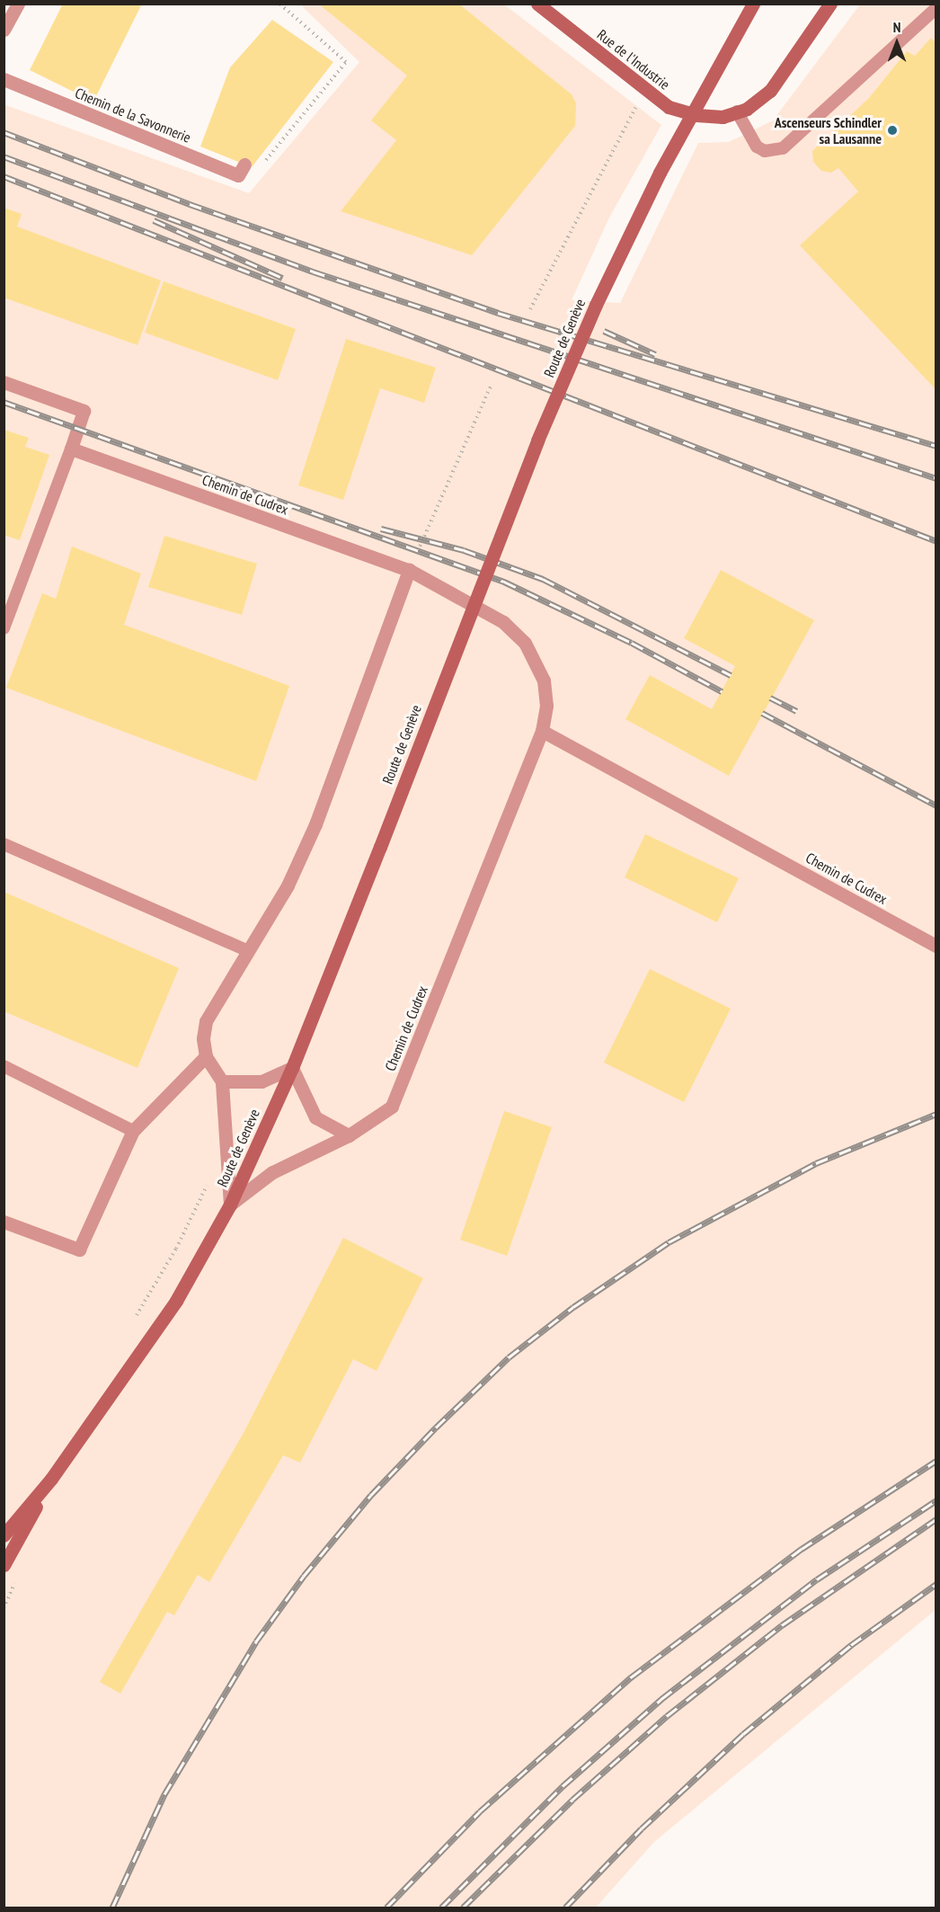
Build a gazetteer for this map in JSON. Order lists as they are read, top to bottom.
{
  "streets": {
    "main road": ["Rue de l'Industrie", "Route de Genève"],
    "street": ["Chemin de la Savonnerie", "Chemin de Cudrex"]
  },
  "crossings": [
    ["Route de Genève", "Chemin de Cudrex"]
  ],
  "places": ["Ascenseurs Schindler sa Lausanne"],
  "north": "top"
}
